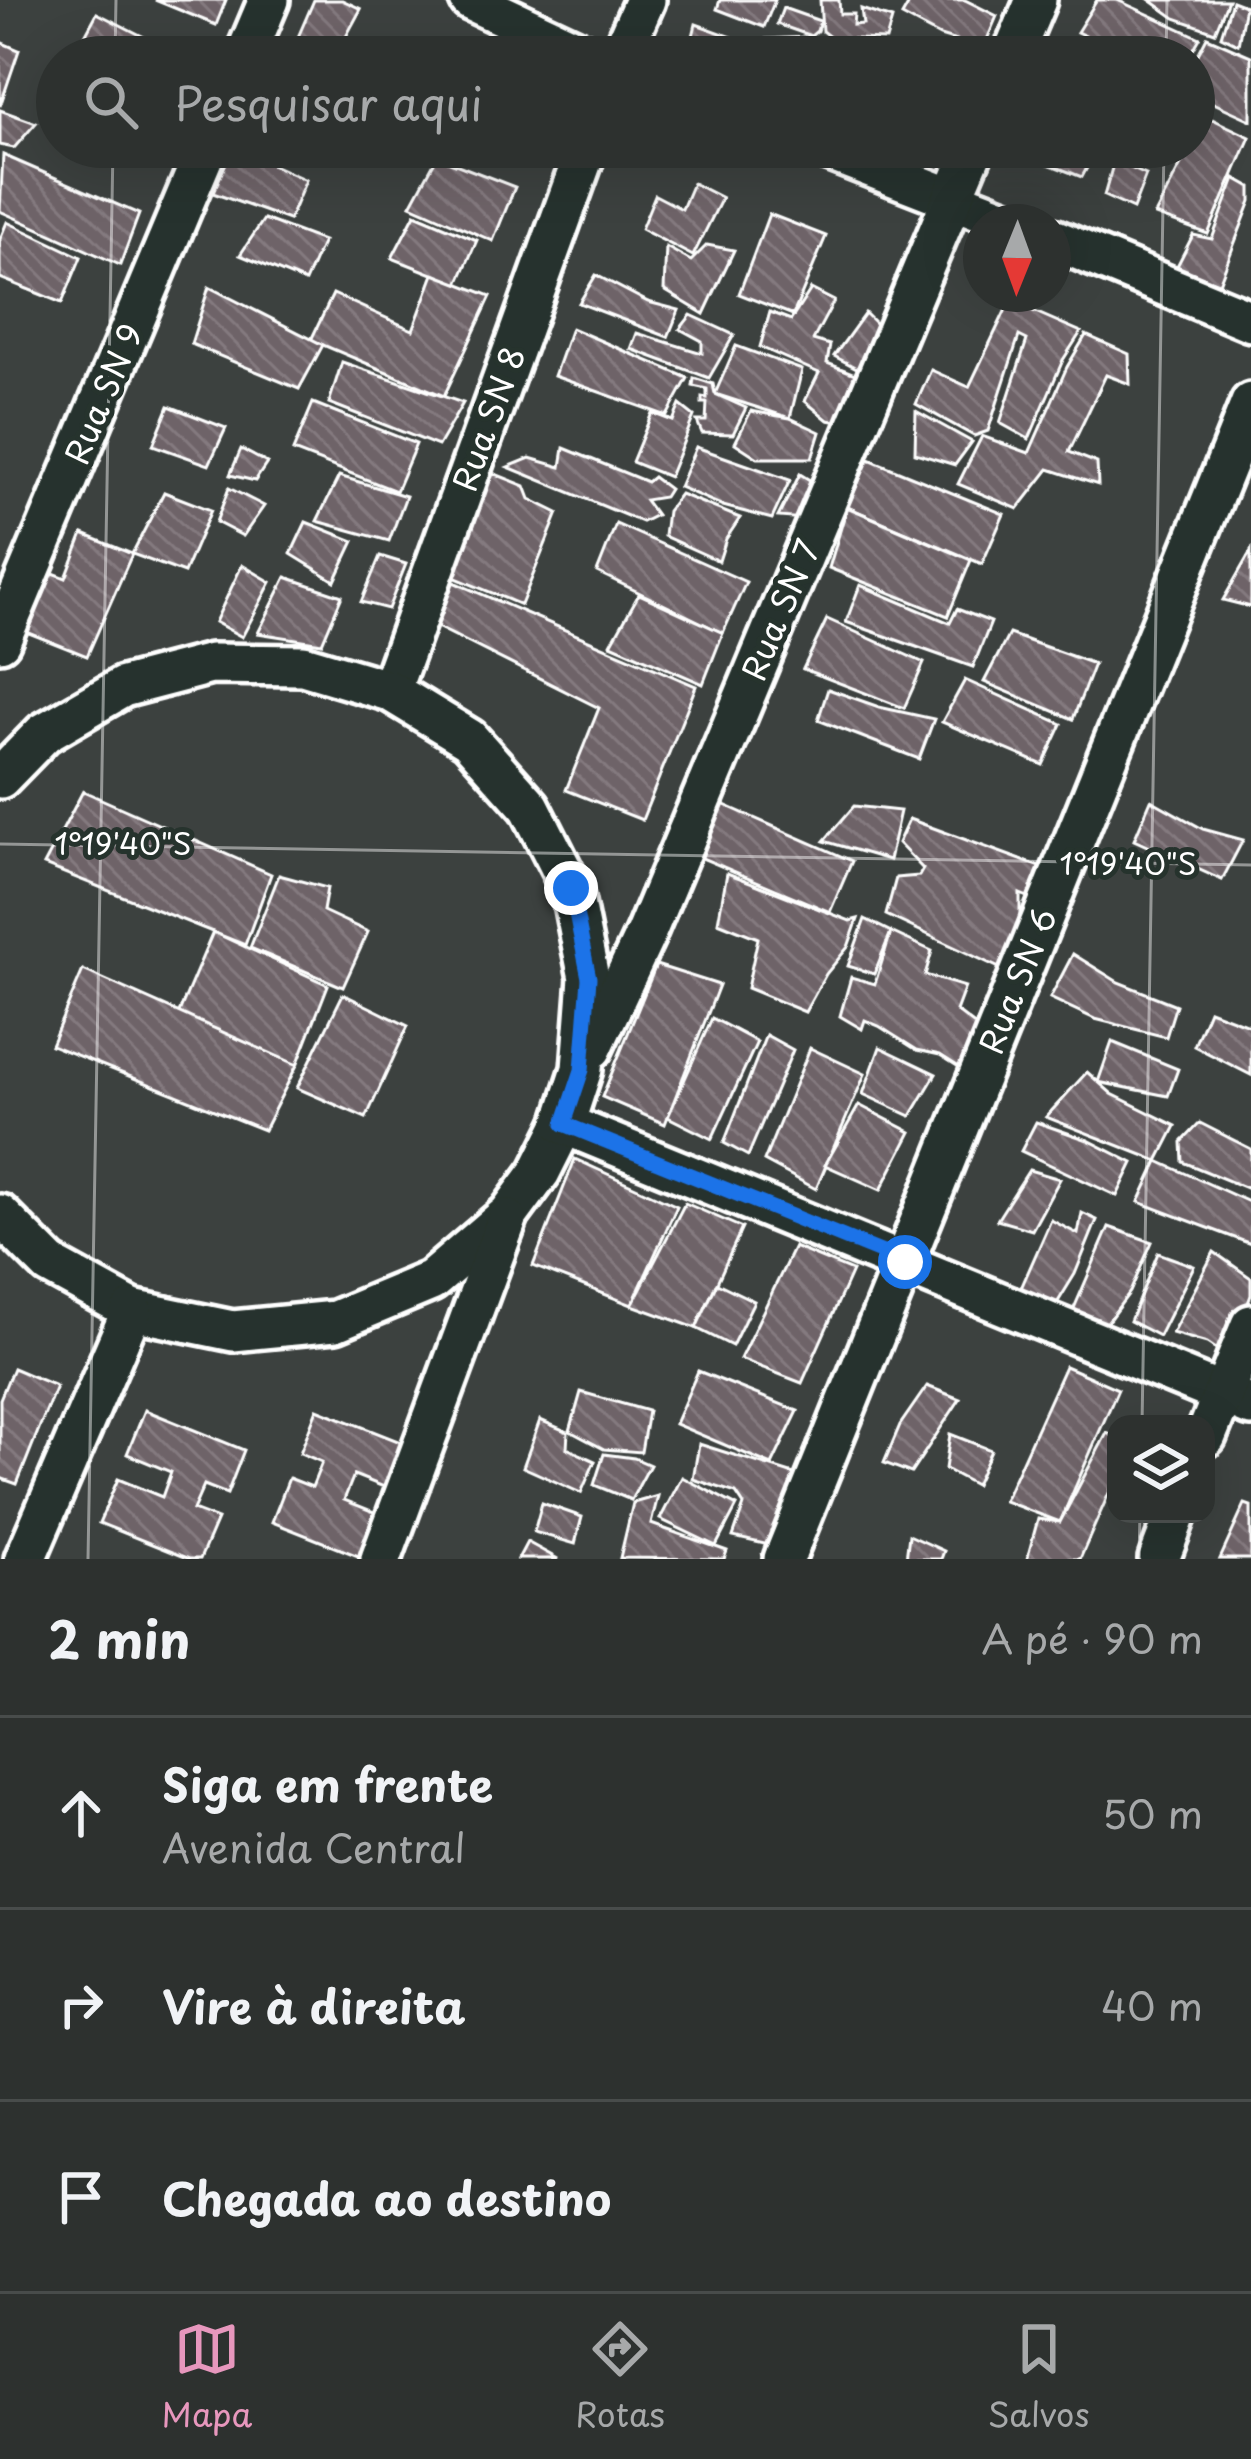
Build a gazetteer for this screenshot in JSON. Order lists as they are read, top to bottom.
{
  "streets": {
    "street": [
      "Rua SN 9",
      "Rua SN 8",
      "Rua SN 7",
      "Rua SN 6"
    ]
  },
  "north": "bottom",
  "page": {
    "search": "Pesquisar aqui",
    "heading": ["2 min", "A pé · 90 m"],
    "list": [
      ["Siga em frente", "Avenida Central", "50 m"],
      ["Vire à direita", "40 m"],
      "Chegada ao destino"
    ],
    "nav": ["Mapa", "Rotas", "Salvos"]
  },
  "coordinates": ["1°19'40\"S"]
}
